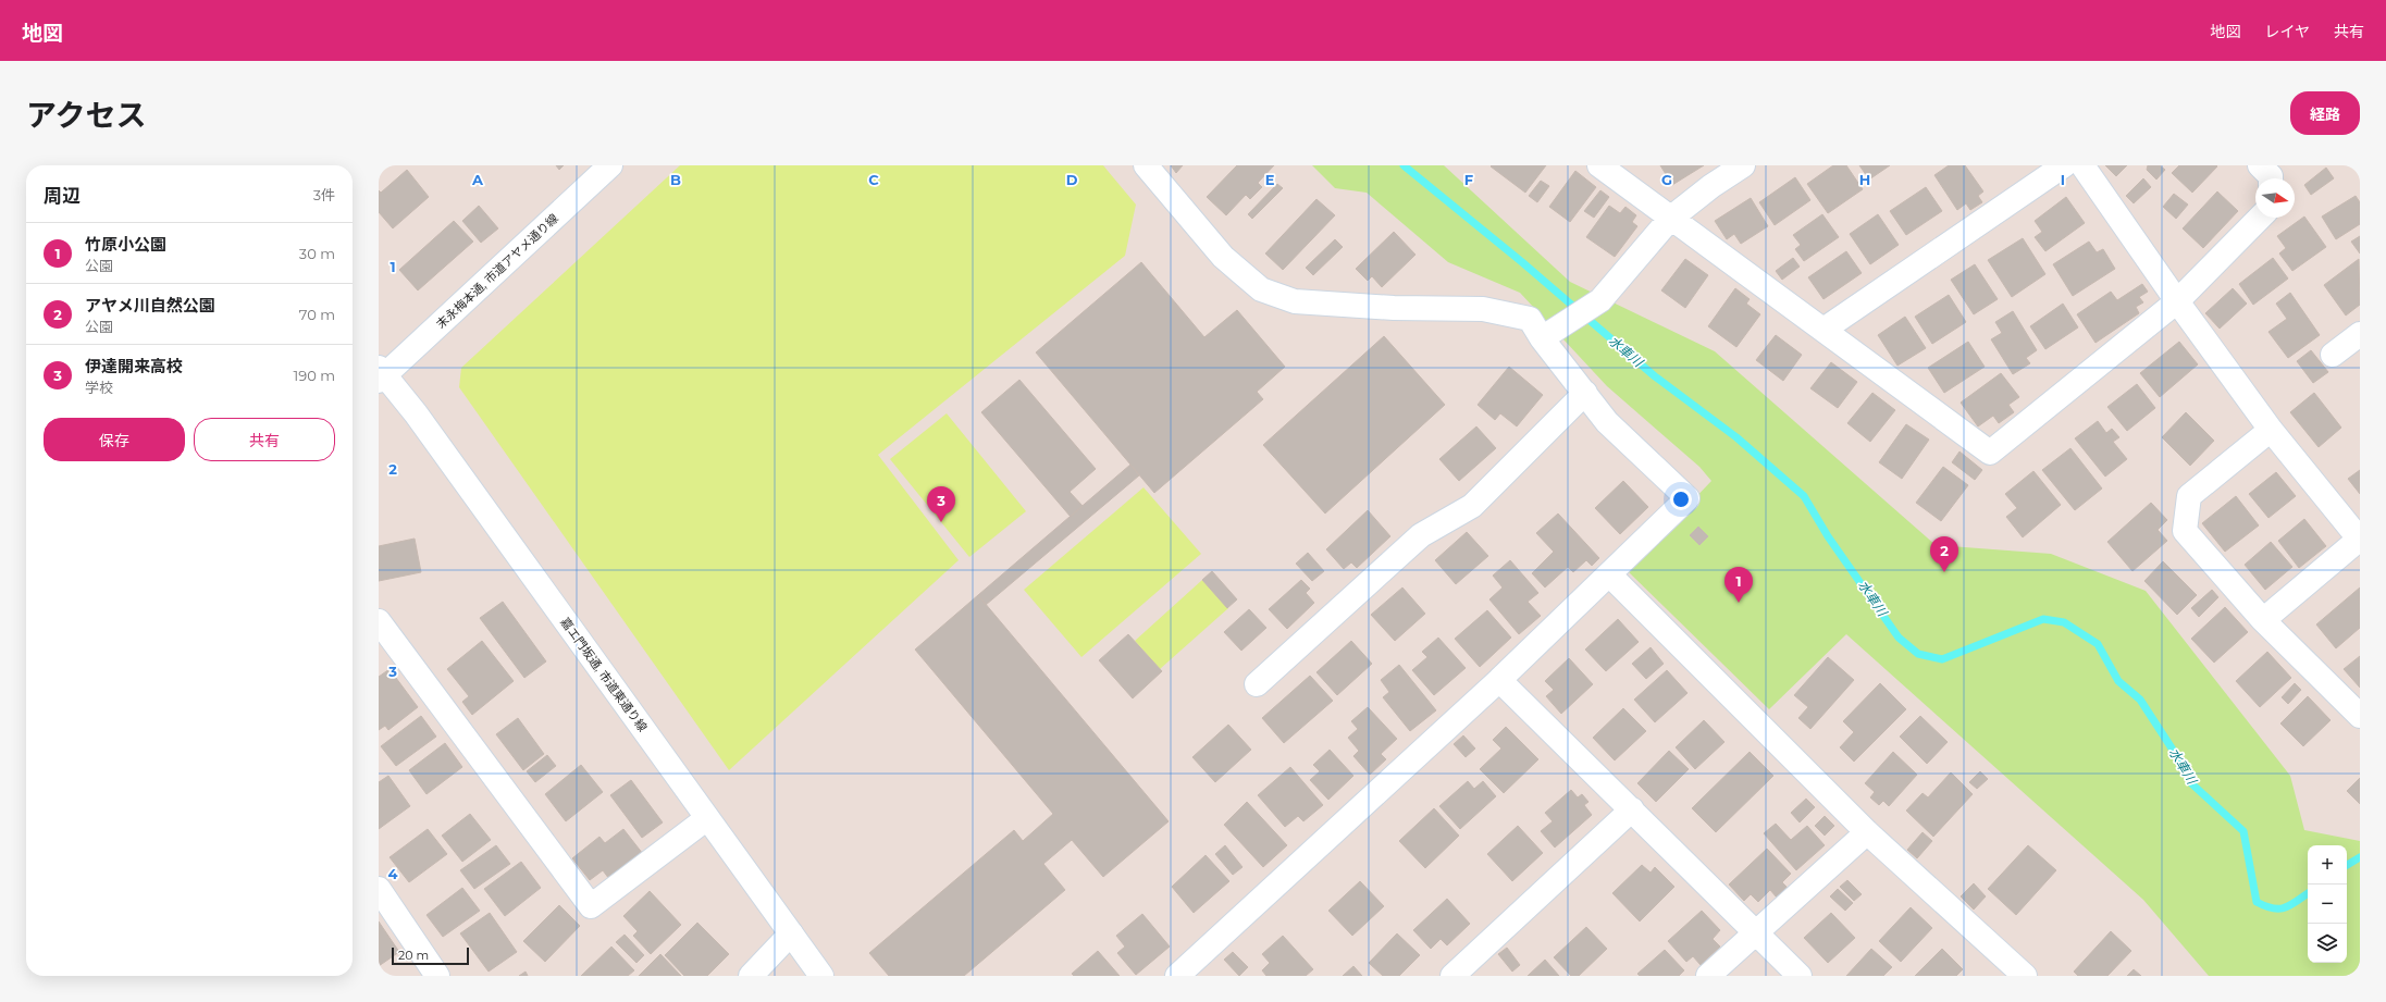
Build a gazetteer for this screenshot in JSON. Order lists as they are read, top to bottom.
{
  "streets": {
    "street": ["末永梅本通, 市道アヤメ通り線", "嘉エ門坂通, 市道東通り線"]
  },
  "crossings": [
    ["末永梅本通, 市道アヤメ通り線", "嘉エ門坂通, 市道東通り線"]
  ],
  "water": ["水車川"],
  "scale_bar": "20 m",
  "north": "right",
  "page": {
    "header": "地図",
    "nav": ["地図", "レイヤ", "共有"],
    "title": "アクセス",
    "buttons": [
      "経路",
      ["保存", "共有"]
    ],
    "heading": ["周辺", "3件"],
    "list": [
      {
        "mark": "1",
        "name": "竹原小公園",
        "note": "公園",
        "value": "30 m"
      },
      {
        "mark": "2",
        "name": "アヤメ川自然公園",
        "note": "公園",
        "value": "70 m"
      },
      {
        "mark": "3",
        "name": "伊達開来高校",
        "note": "学校",
        "value": "190 m"
      }
    ],
    "pins": ["3", "2", "1"],
    "map_buttons": ["+", "−"],
    "scale": "20 m"
  },
  "grid": {
    "columns": [
      "A",
      "B",
      "C",
      "D",
      "E",
      "F",
      "G",
      "H",
      "I"
    ],
    "rows": [
      "1",
      "2",
      "3",
      "4"
    ]
  }
}
